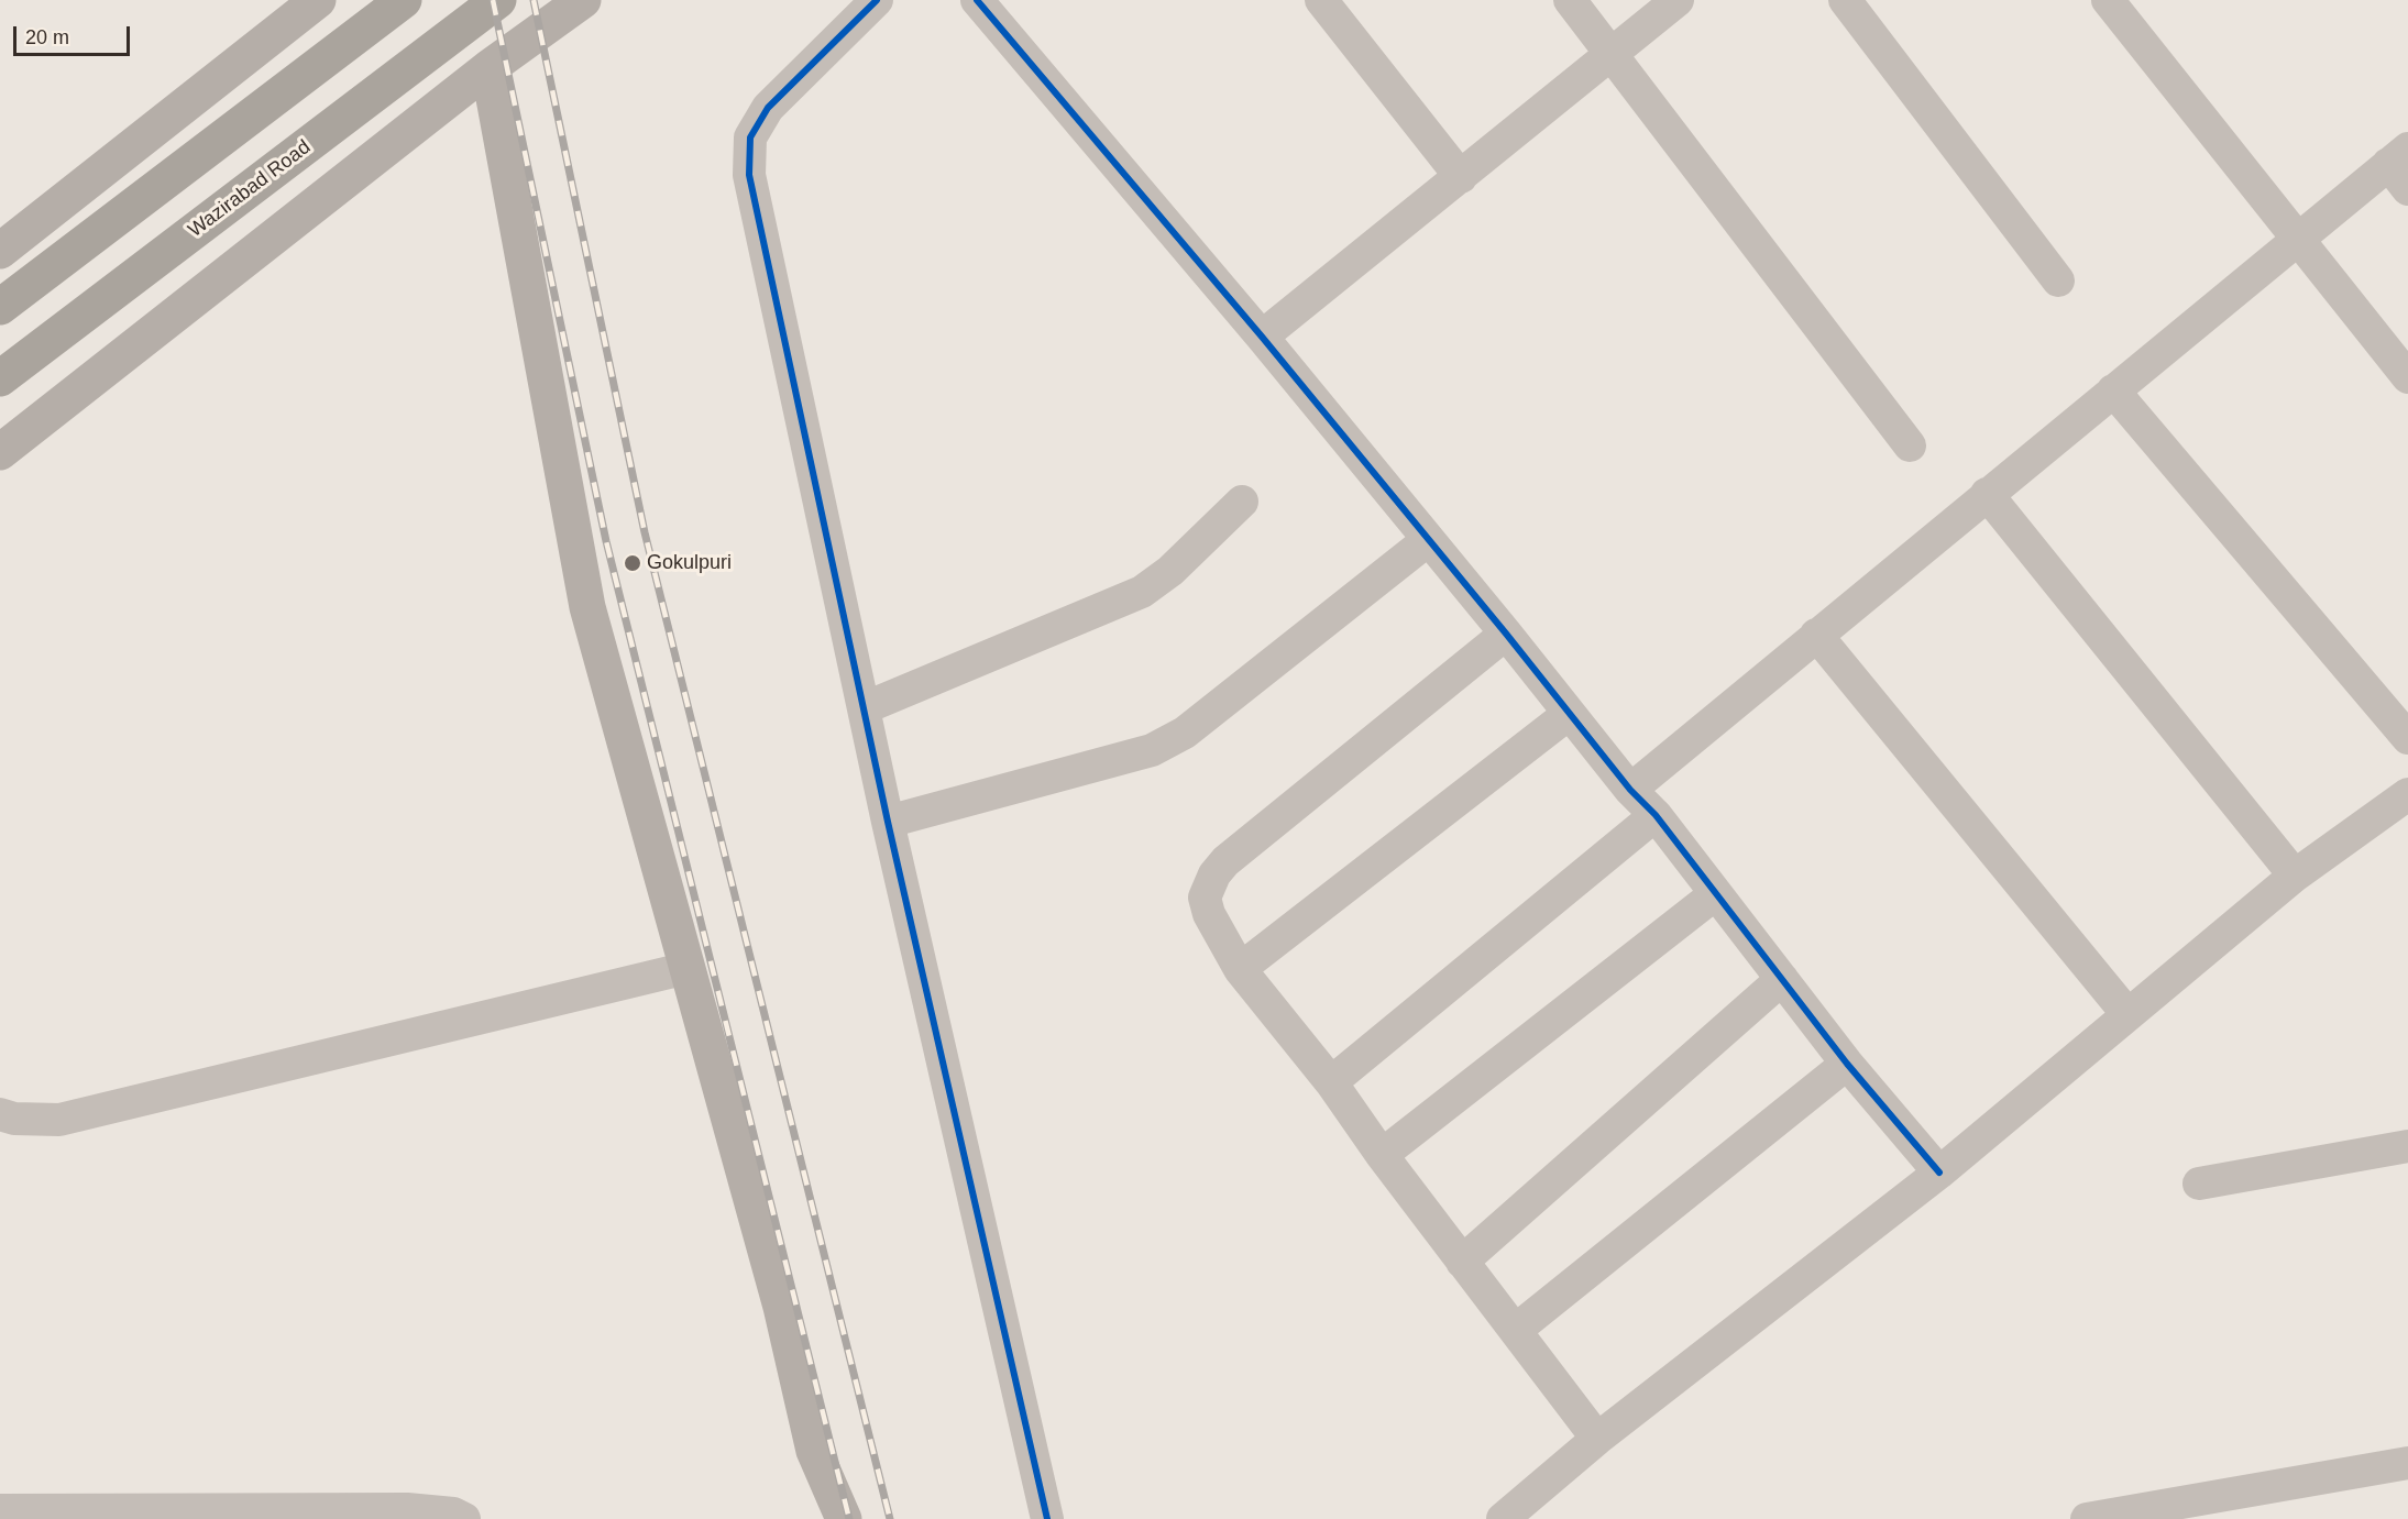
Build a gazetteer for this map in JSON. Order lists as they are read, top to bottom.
{
  "streets": {
    "highway": ["Wazirabad Road"]
  },
  "places": ["Gokulpuri"],
  "scale_bar": "20 m"
}
